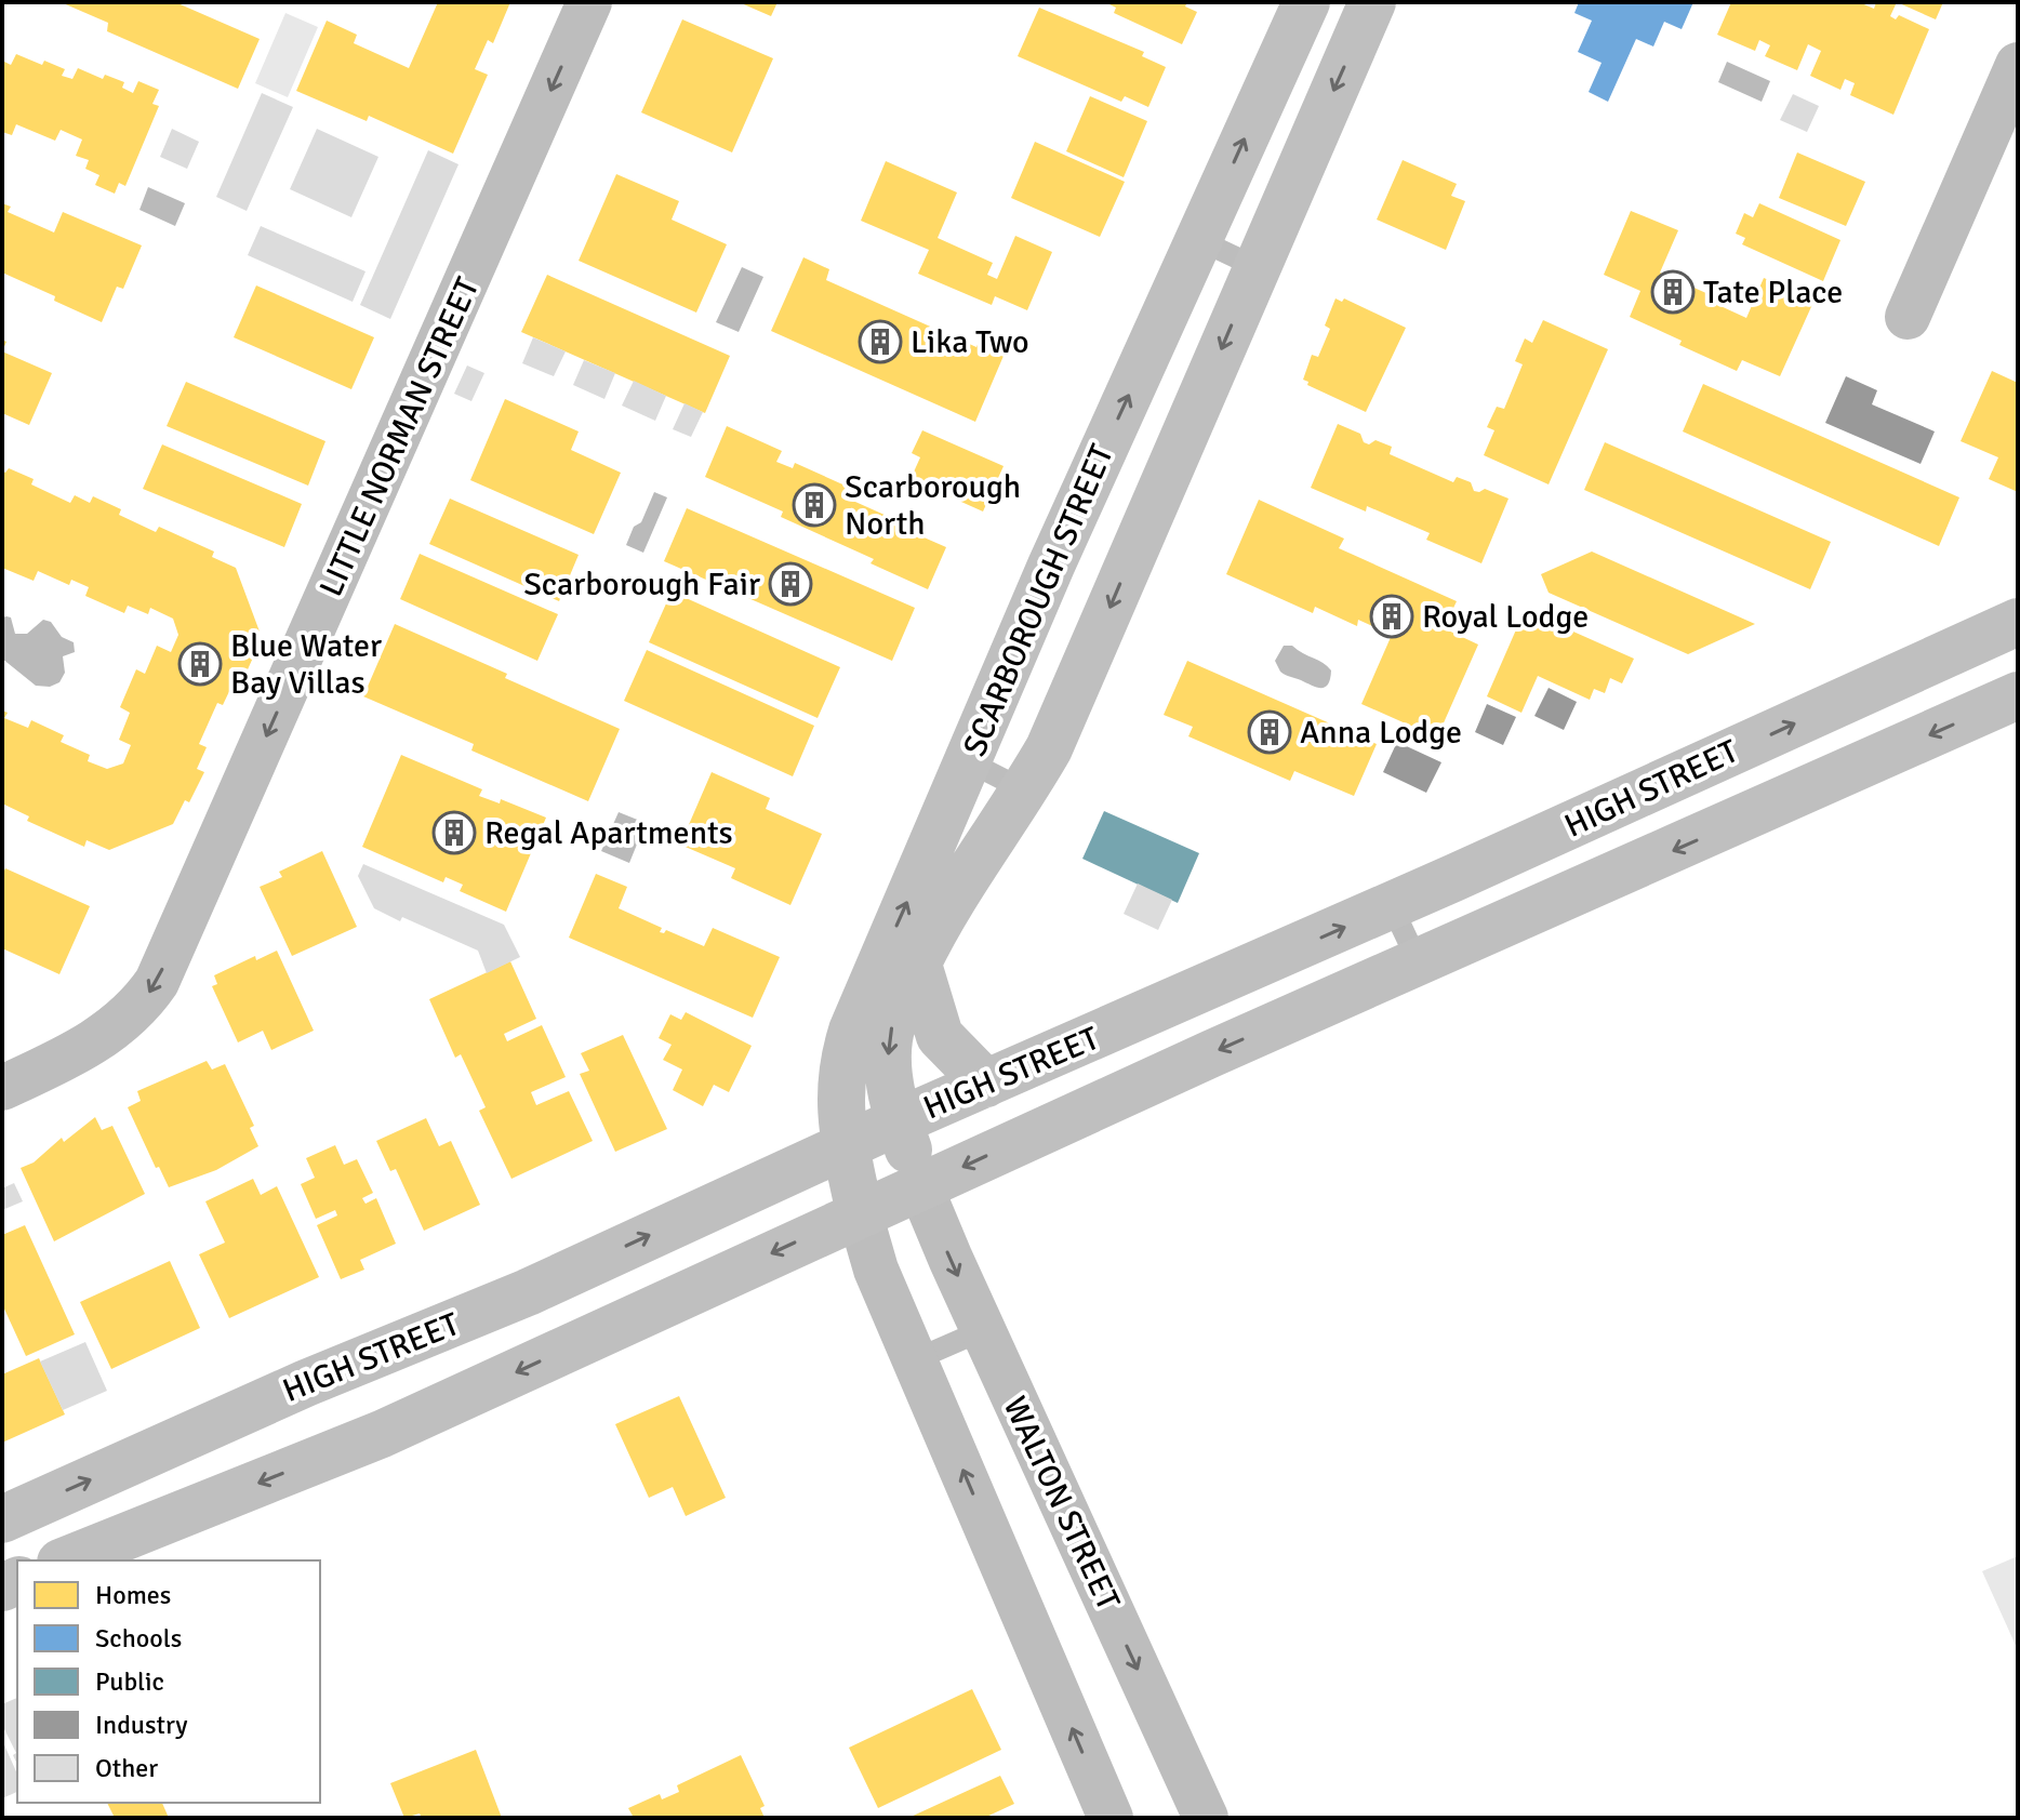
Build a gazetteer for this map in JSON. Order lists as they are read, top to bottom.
{
  "streets": {
    "main road": ["SCARBOROUGH STREET", "HIGH STREET"],
    "street": ["LITTLE NORMAN STREET", "WALTON STREET"]
  },
  "crossings": [
    ["SCARBOROUGH STREET", "HIGH STREET"],
    ["SCARBOROUGH STREET", "WALTON STREET"],
    ["HIGH STREET", "WALTON STREET"]
  ],
  "one_way": ["LITTLE NORMAN STREET"],
  "places": {
    "building": [
      "Tate Place",
      "Lika Two",
      "Scarborough North",
      "Scarborough Fair",
      "Royal Lodge",
      "Blue Water Bay Villas",
      "Anna Lodge",
      "Regal Apartments"
    ]
  },
  "legend": [
    "Homes",
    "Schools",
    "Public",
    "Industry",
    "Other"
  ]
}
